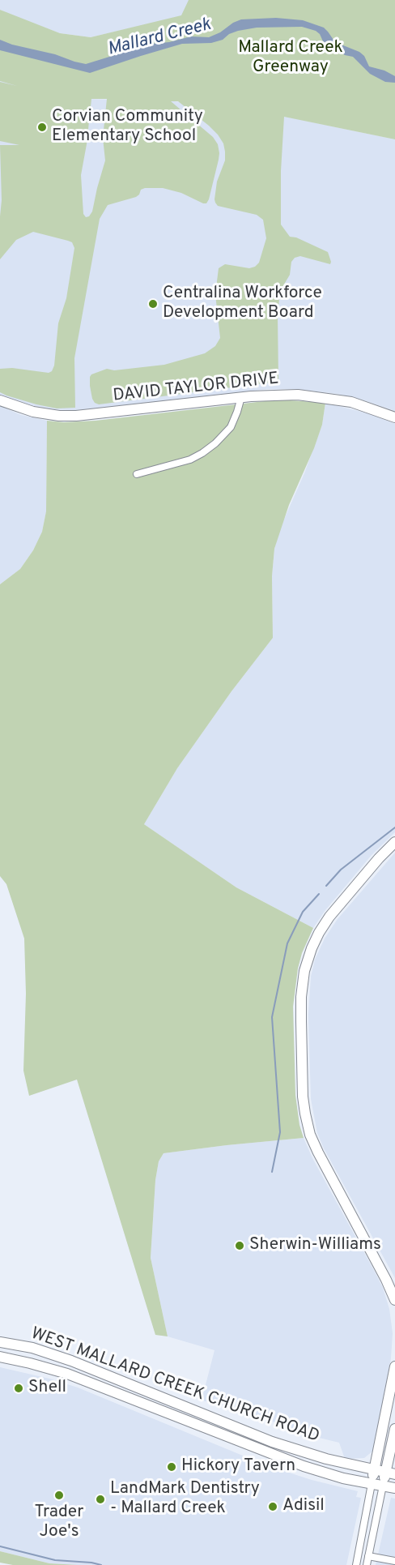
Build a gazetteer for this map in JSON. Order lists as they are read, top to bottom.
{
  "streets": {
    "street": ["DAVID TAYLOR DRIVE", "WEST MALLARD CREEK CHURCH ROAD"]
  },
  "water": ["Mallard Creek"],
  "parks": ["Mallard Creek Greenway"],
  "places": [
    "Corvian Community Elementary School",
    "Centralina Workforce Development Board",
    "Sherwin-Williams",
    "Shell",
    "Hickory Tavern",
    "Trader Joe's",
    "LandMark Dentistry - Mallard Creek",
    "Adisil"
  ]
}
